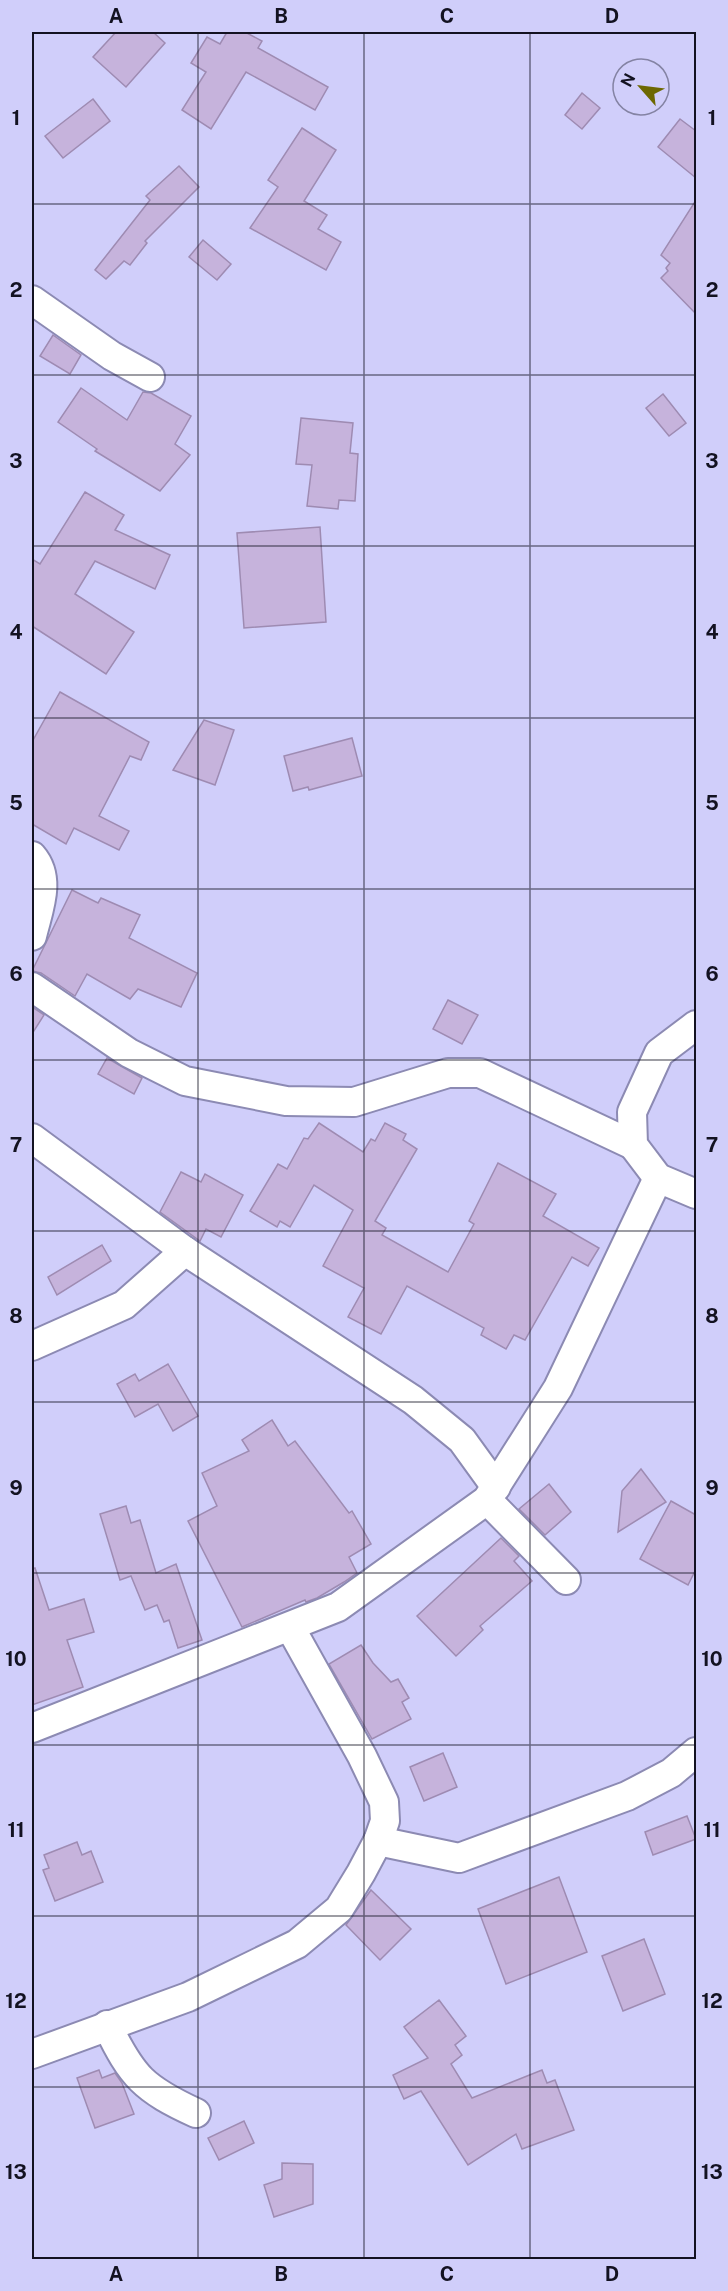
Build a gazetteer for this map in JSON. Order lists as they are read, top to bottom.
{
  "north": "top left",
  "grid": {
    "columns": [
      "A",
      "B",
      "C",
      "D"
    ],
    "rows": [
      "1",
      "2",
      "3",
      "4",
      "5",
      "6",
      "7",
      "8",
      "9",
      "10",
      "11",
      "12",
      "13"
    ]
  }
}
